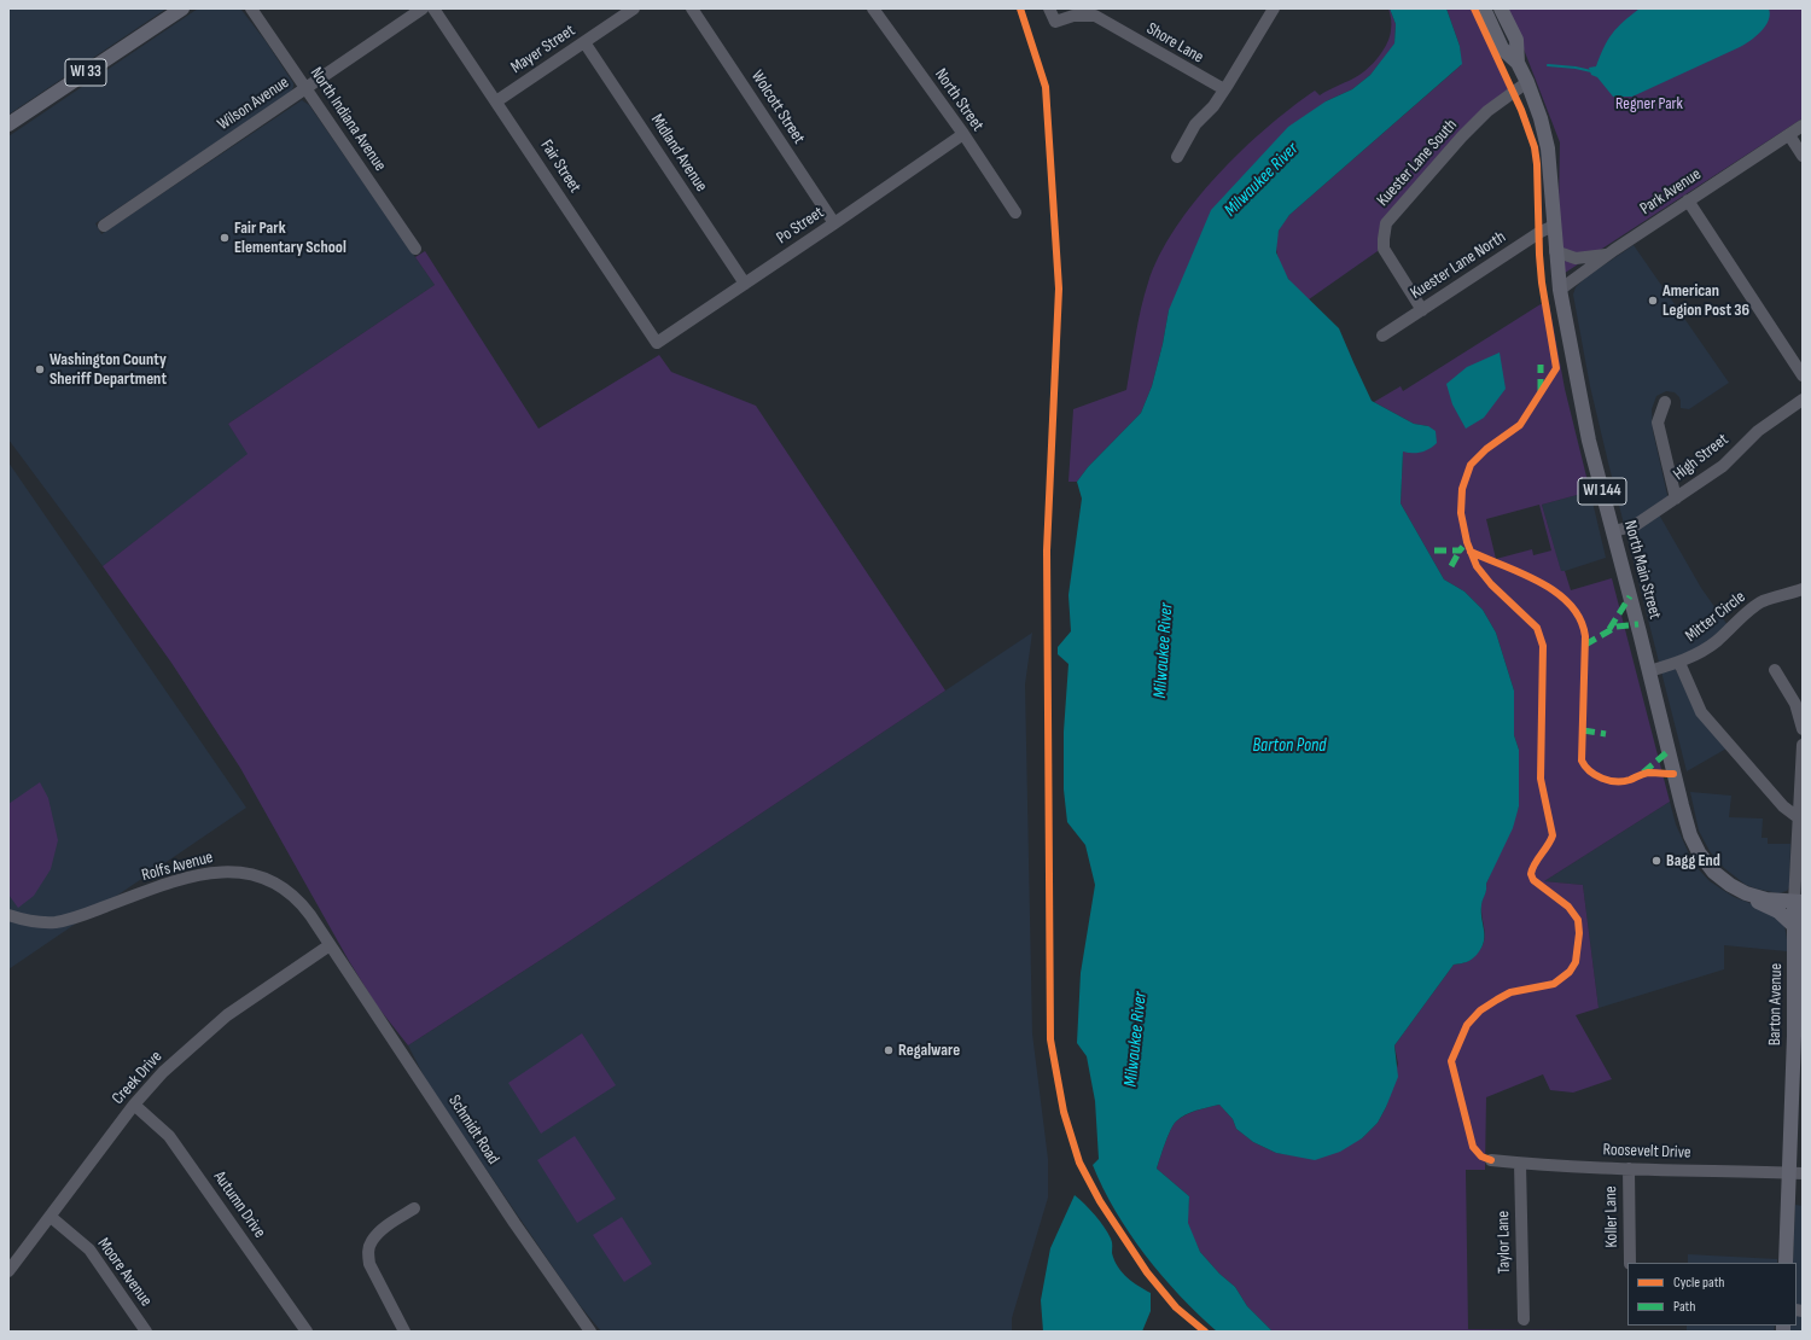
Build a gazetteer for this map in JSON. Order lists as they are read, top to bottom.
{
  "streets": {
    "main road": [
      "WI 33",
      "WI 144",
      "North Main Street",
      "Barton Avenue"
    ],
    "street": [
      "Shore Lane",
      "Mayer Street",
      "North Street",
      "Wilson Avenue",
      "Wolcott Street",
      "North Indiana Avenue",
      "Midland Avenue",
      "Kuester Lane South",
      "Fair Street",
      "Park Avenue",
      "Po Street",
      "Kuester Lane North",
      "High Street",
      "Mitter Circle",
      "Rolfs Avenue",
      "Creek Drive",
      "Schmidt Road",
      "Roosevelt Drive",
      "Autumn Drive",
      "Koller Lane",
      "Taylor Lane",
      "Moore Avenue"
    ]
  },
  "crossings": [
    ["Mayer Street", "Midland Avenue"],
    ["Mayer Street", "Fair Street"],
    ["North Street", "Po Street"],
    ["Wilson Avenue", "North Indiana Avenue"],
    ["Wolcott Street", "Po Street"],
    ["Midland Avenue", "Po Street"],
    ["Kuester Lane South", "Kuester Lane North"],
    ["Kuester Lane South", "North Main Street"],
    ["Fair Street", "Po Street"],
    ["Park Avenue", "North Main Street"],
    ["Kuester Lane North", "North Main Street"],
    ["High Street", "North Main Street"],
    ["North Main Street", "Mitter Circle"],
    ["North Main Street", "Barton Avenue"],
    ["Rolfs Avenue", "Creek Drive"],
    ["Rolfs Avenue", "Schmidt Road"],
    ["Barton Avenue", "Roosevelt Drive"],
    ["Creek Drive", "Schmidt Road"],
    ["Creek Drive", "Autumn Drive"],
    ["Creek Drive", "Moore Avenue"],
    ["Roosevelt Drive", "Koller Lane"],
    ["Roosevelt Drive", "Taylor Lane"]
  ],
  "water": ["Milwaukee River", "Barton Pond"],
  "parks": ["Regner Park"],
  "places": [
    "Fair Park Elementary School",
    "American Legion Post 36",
    "Washington County Sheriff Department",
    "Bagg End",
    "Regalware"
  ],
  "legend": ["Cycle path", "Path"]
}
